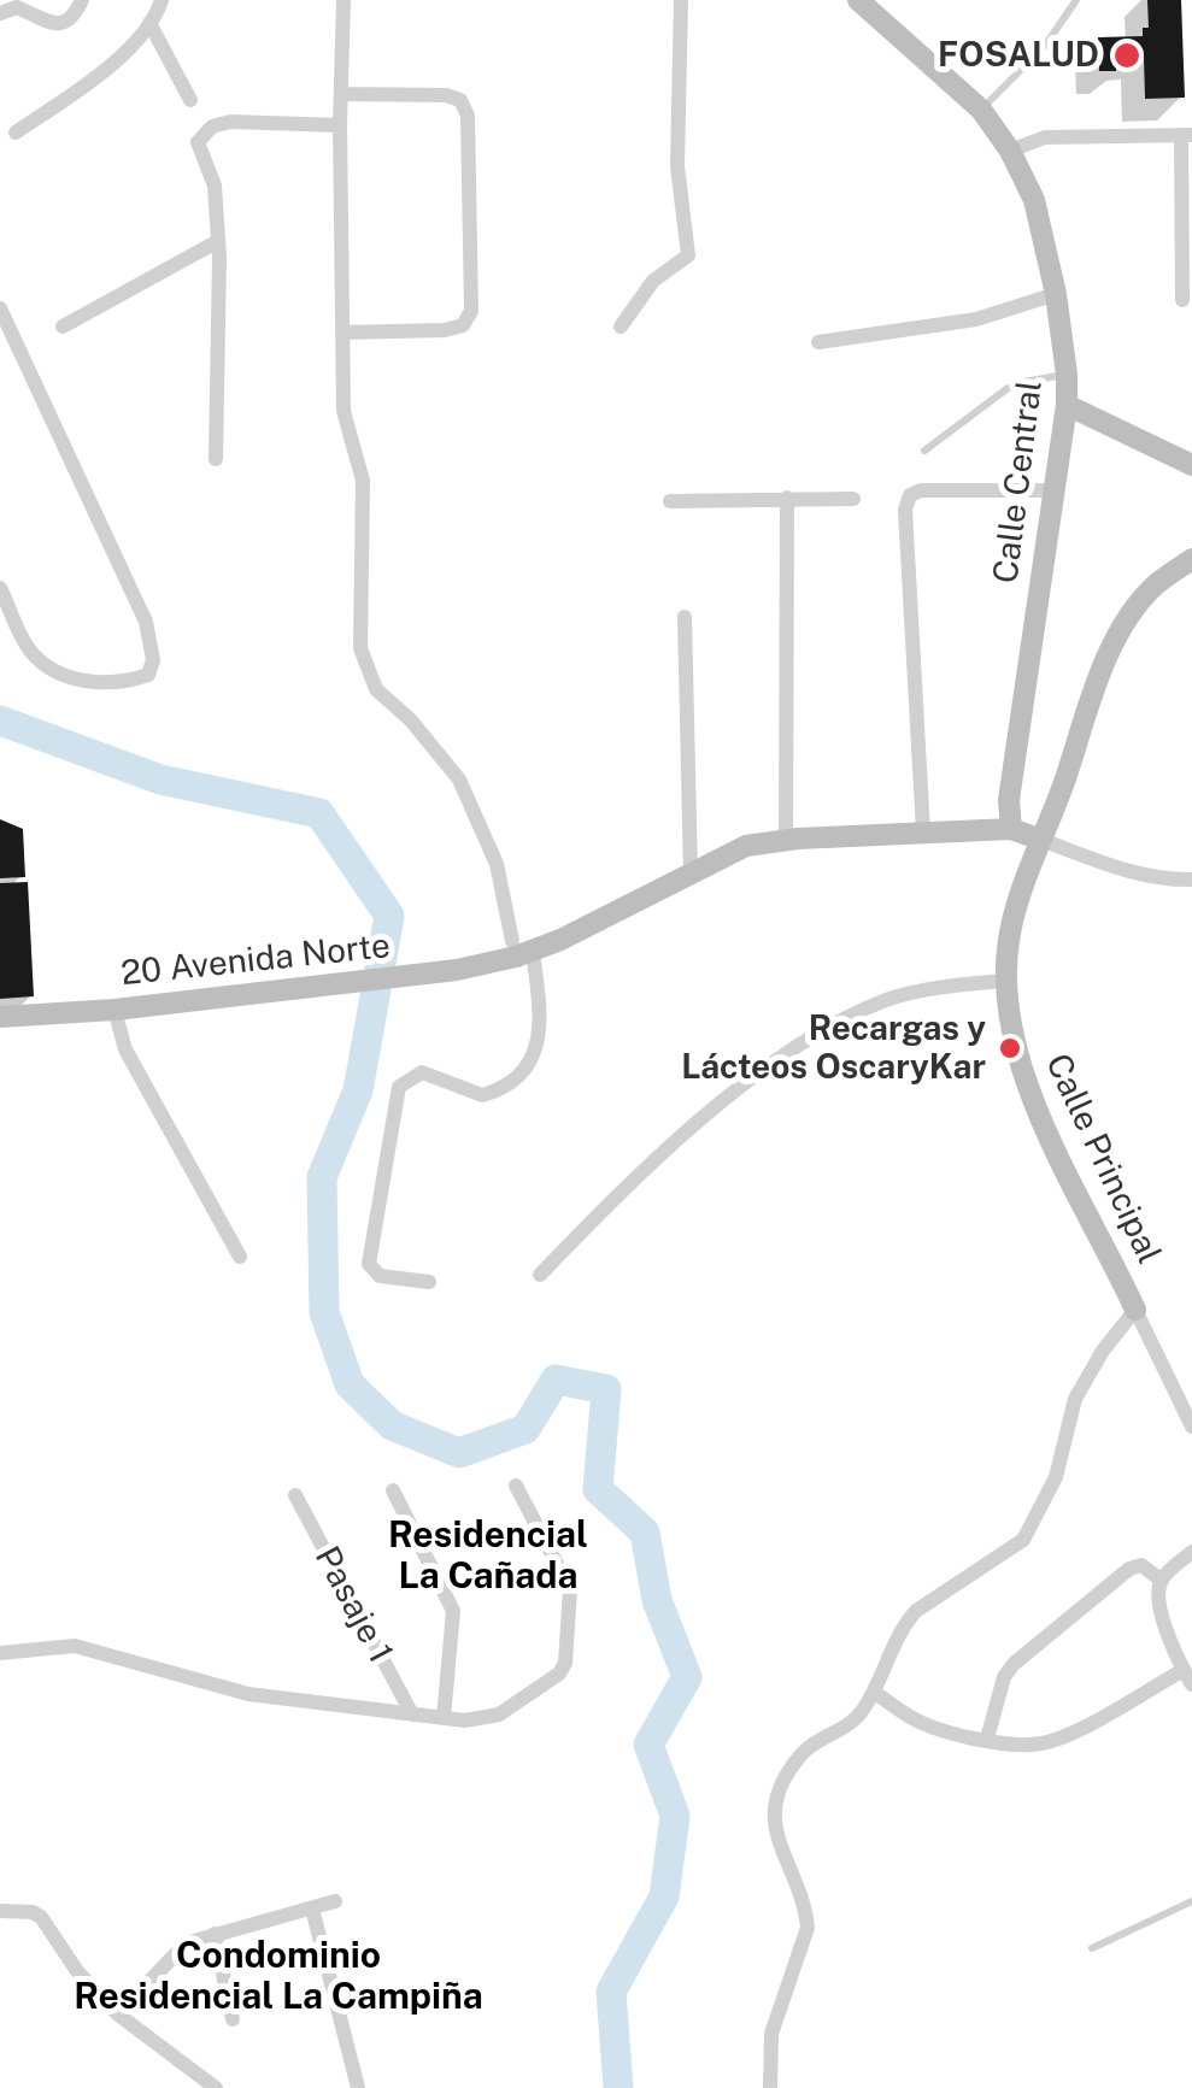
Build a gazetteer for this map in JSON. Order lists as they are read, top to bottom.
{
  "streets": {
    "street": [
      "Calle Central",
      "20 Avenida Norte",
      "Calle Principal",
      "Pasaje 1"
    ]
  },
  "crossings": [
    ["Calle Central", "20 Avenida Norte"]
  ],
  "districts": ["Residencial La Cañada", "Condominio Residencial La Campiña"],
  "places": ["FOSALUD", "Recargas y Lácteos OscaryKar"]
}
